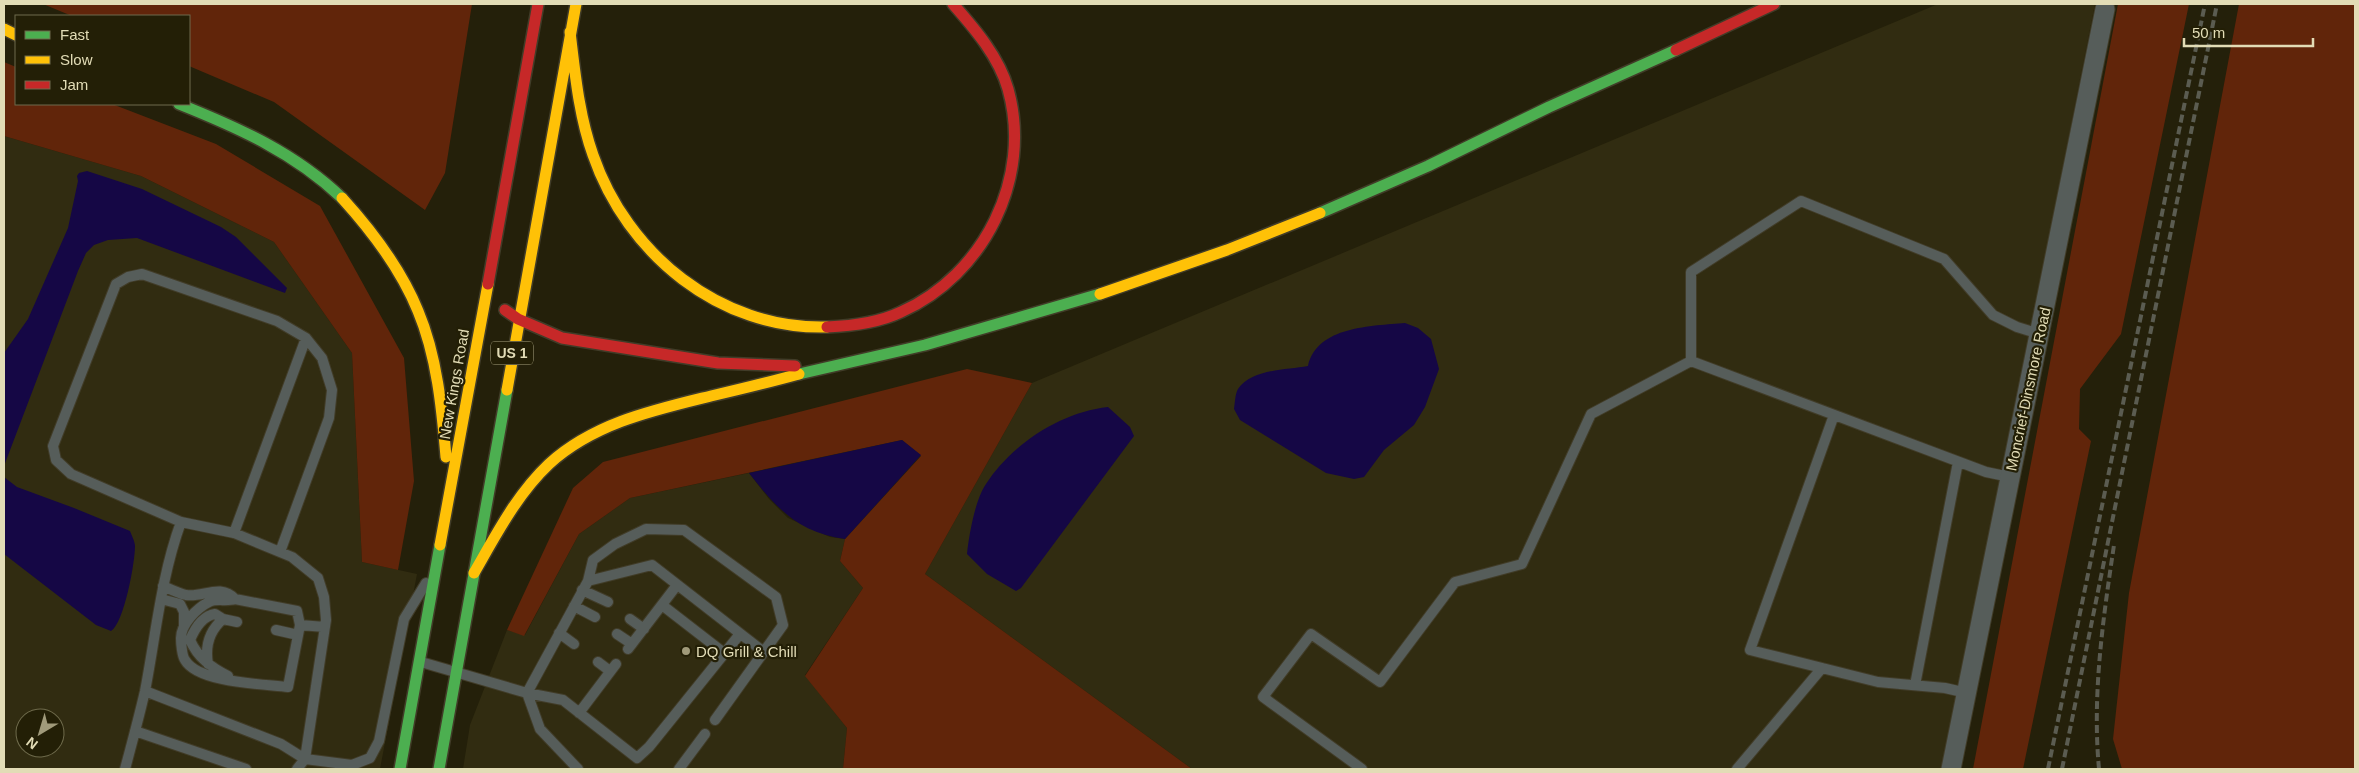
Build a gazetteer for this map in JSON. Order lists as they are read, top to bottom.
{
  "streets": {
    "highway": ["US 1", "New Kings Road"],
    "street": ["Moncrief-Dinsmore Road"]
  },
  "places": ["DQ Grill & Chill"],
  "legend": ["Fast", "Slow", "Jam"],
  "scale_bar": "50 m",
  "north": "bottom left"
}
